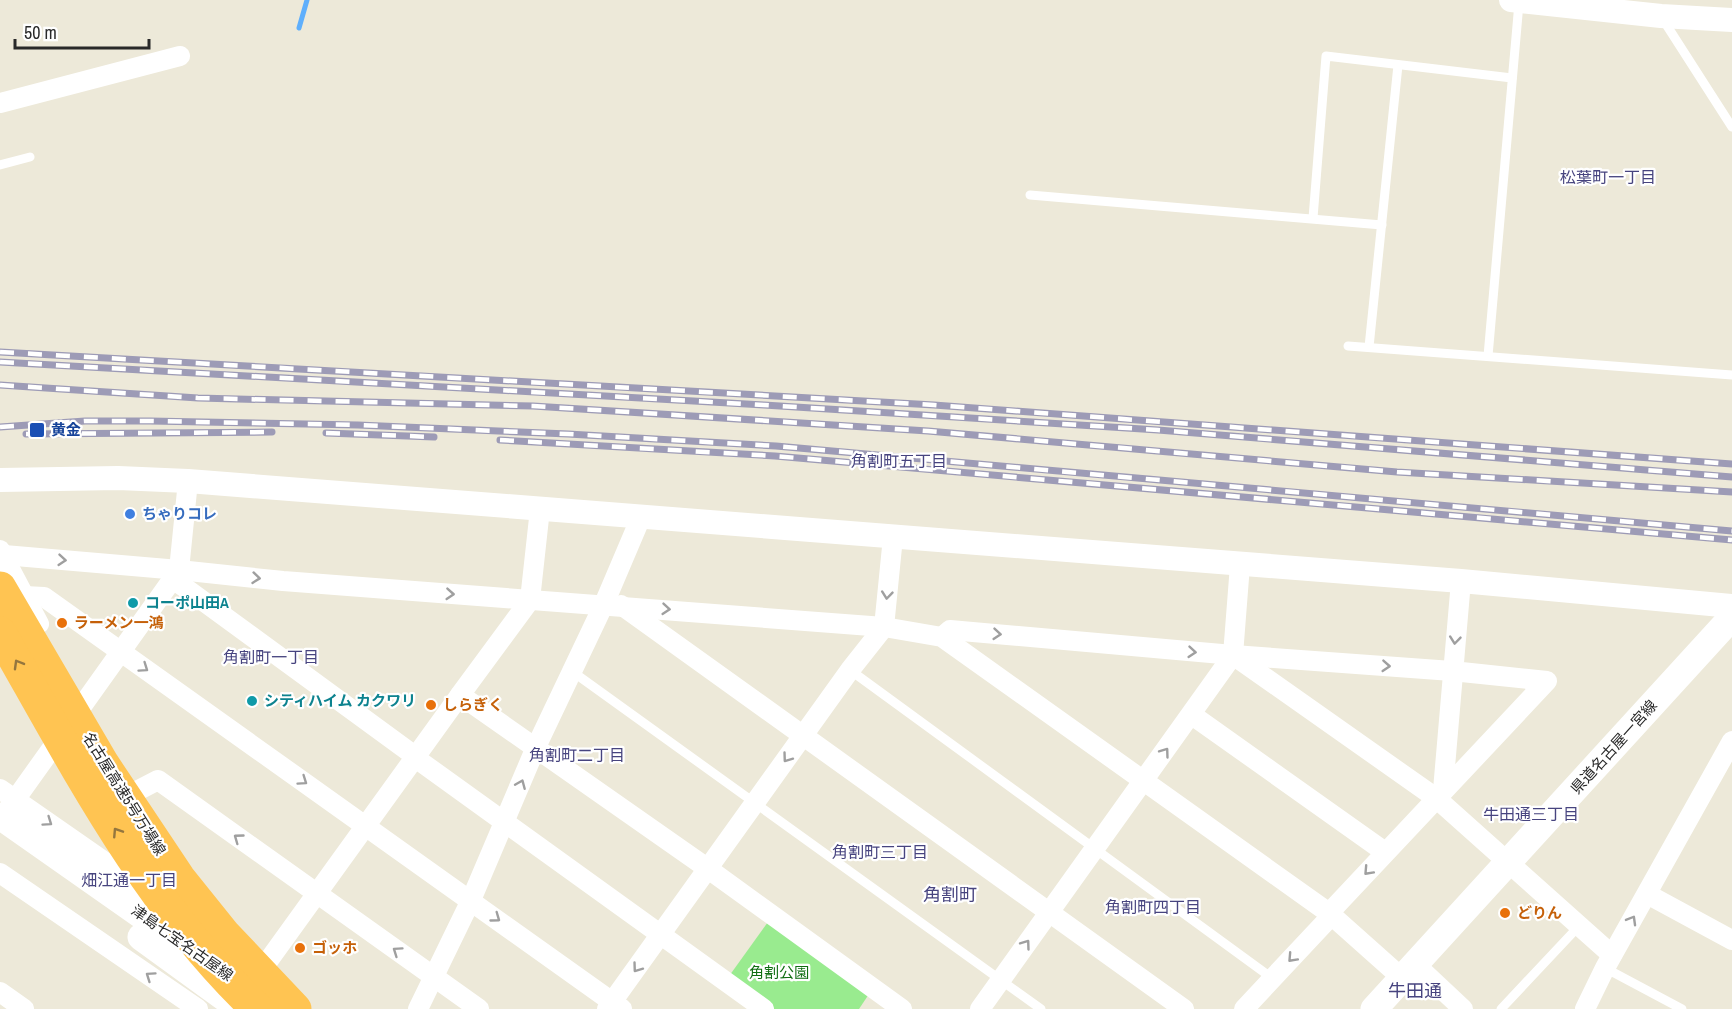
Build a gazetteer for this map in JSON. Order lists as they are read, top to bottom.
{
  "streets": {
    "highway": ["名古屋高速5号万場線"],
    "main road": ["県道名古屋一宮線", "津島七宝名古屋線"]
  },
  "districts": [
    "松葉町一丁目",
    "角割町五丁目",
    "角割町一丁目",
    "角割町二丁目",
    "牛田通三丁目",
    "角割町三丁目",
    "畑江通一丁目",
    "角割町",
    "角割町四丁目",
    "牛田通"
  ],
  "parks": ["角割公園"],
  "places": {
    "transit": ["黄金"],
    "other": [
      "ちゃりコレ",
      "コーポ山田A",
      "ラーメン一鴻",
      "シティハイム カクワリ",
      "しらぎく",
      "どりん",
      "ゴッホ"
    ]
  },
  "scale_bar": "50 m"
}
